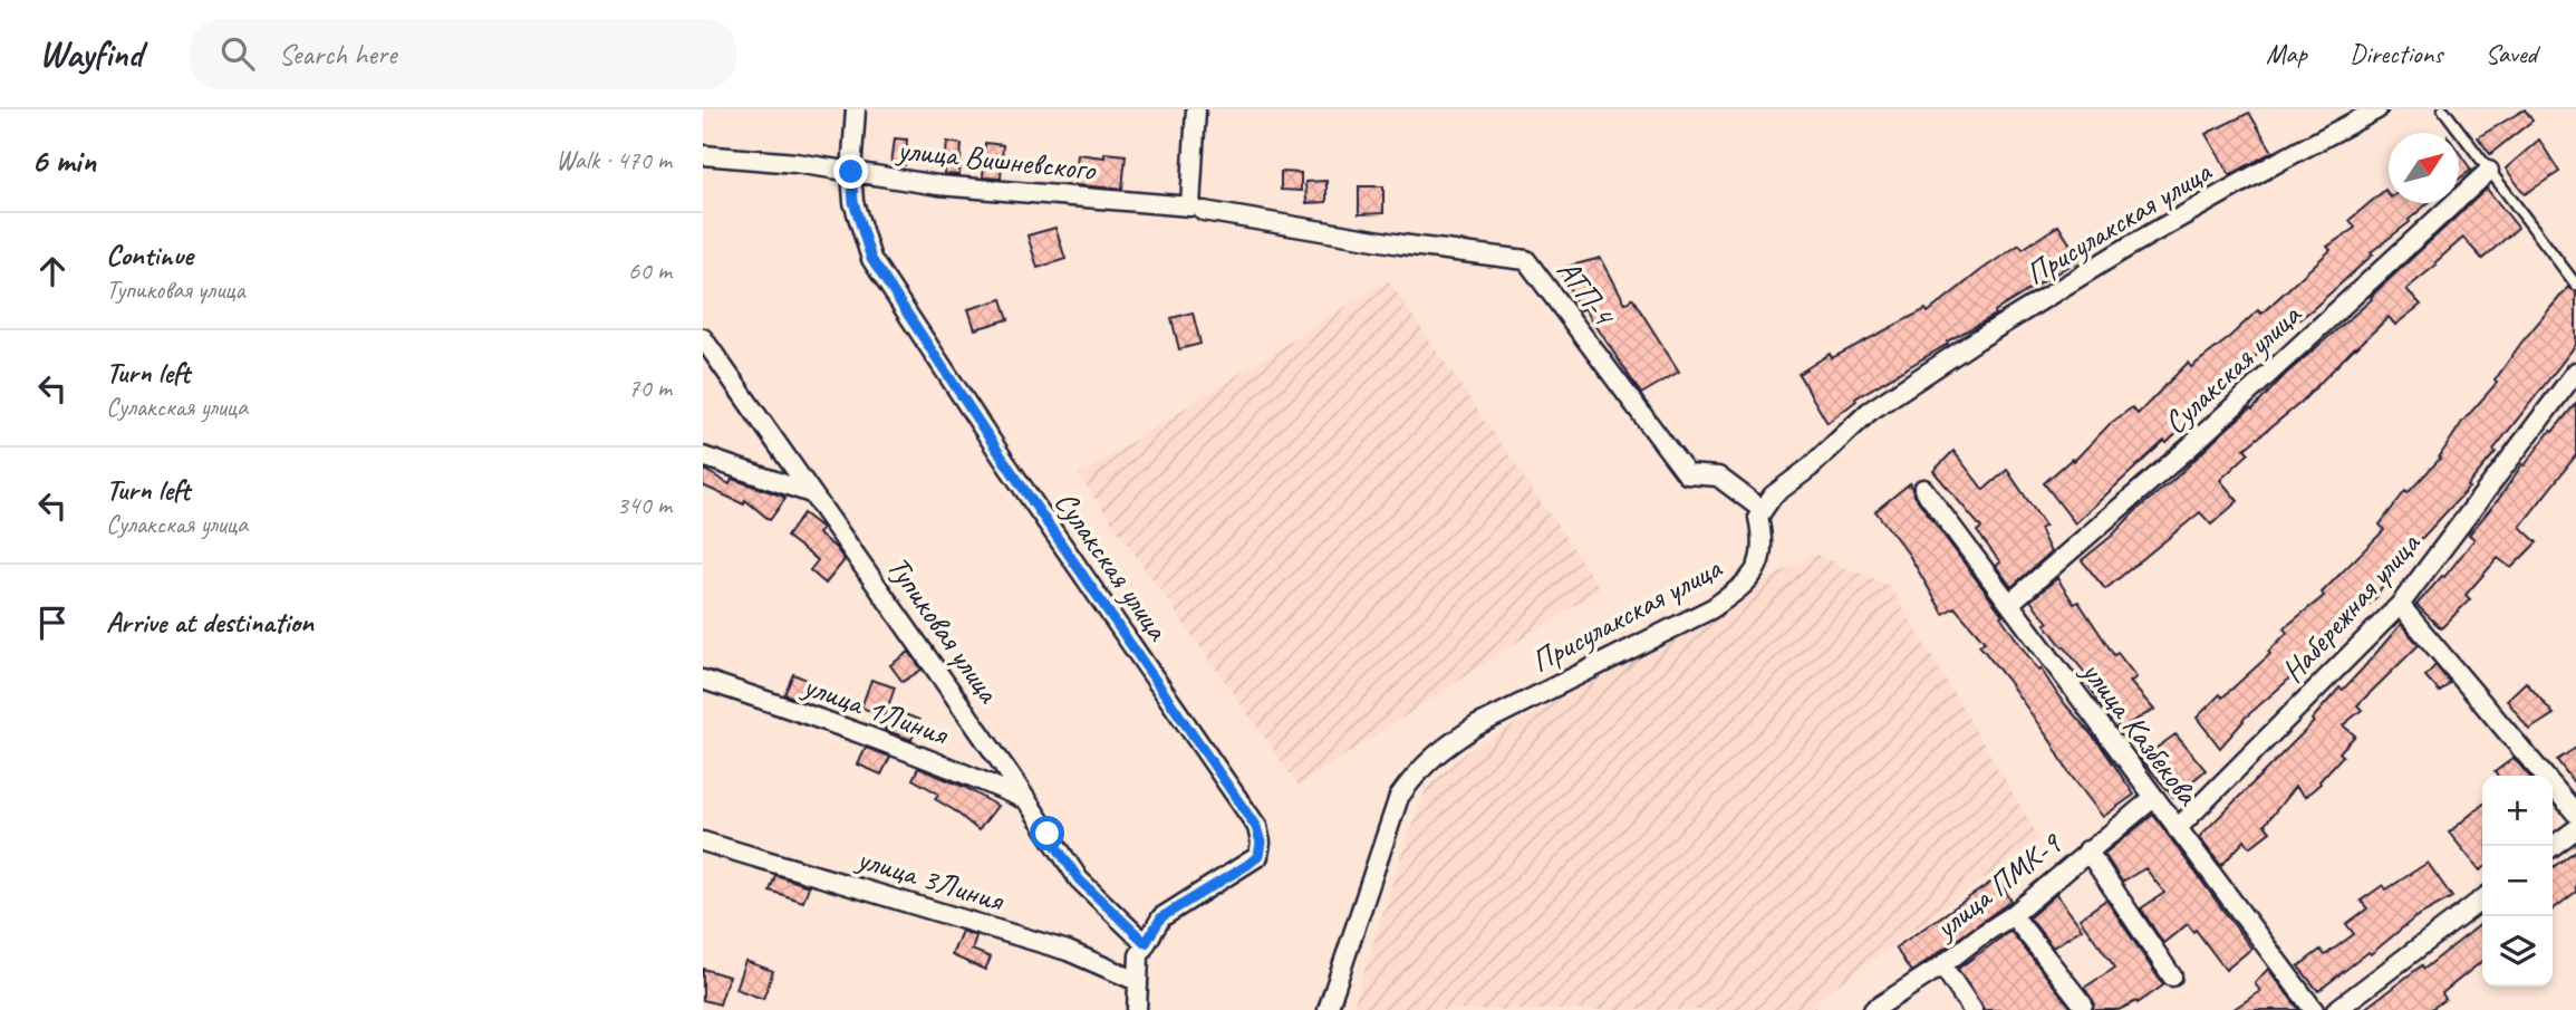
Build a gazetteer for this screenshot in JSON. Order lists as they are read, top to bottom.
{
  "streets": {
    "street": [
      "улица Вишневского",
      "Присулакская улица",
      "АТП-4",
      "Сулакская улица",
      "Набережная улица",
      "Тупиковая улица",
      "улица 1Линия",
      "улица Казбекова",
      "улица 3Линия",
      "улица ПМК-9"
    ]
  },
  "crossings": [
    ["улица Вишневского", "АТП-4"],
    ["улица Вишневского", "Сулакская улица"],
    ["Присулакская улица", "АТП-4"],
    ["Сулакская улица", "Тупиковая улица"],
    ["Сулакская улица", "улица Казбекова"],
    ["Сулакская улица", "улица 3Линия"],
    ["Набережная улица", "улица Казбекова"],
    ["Тупиковая улица", "улица 1Линия"],
    ["улица Казбекова", "улица ПМК-9"]
  ],
  "north": "top right",
  "page": {
    "header": "Wayfind",
    "search": "Search here",
    "nav": ["Map", "Directions", "Saved"],
    "heading": ["6 min", "Walk · 470 m"],
    "list": [
      ["Continue", "Тупиковая улица", "60 m"],
      ["Turn left", "Сулакская улица", "70 m"],
      ["Turn left", "Сулакская улица", "340 m"],
      "Arrive at destination"
    ],
    "map_buttons": ["+", "−"]
  }
}
